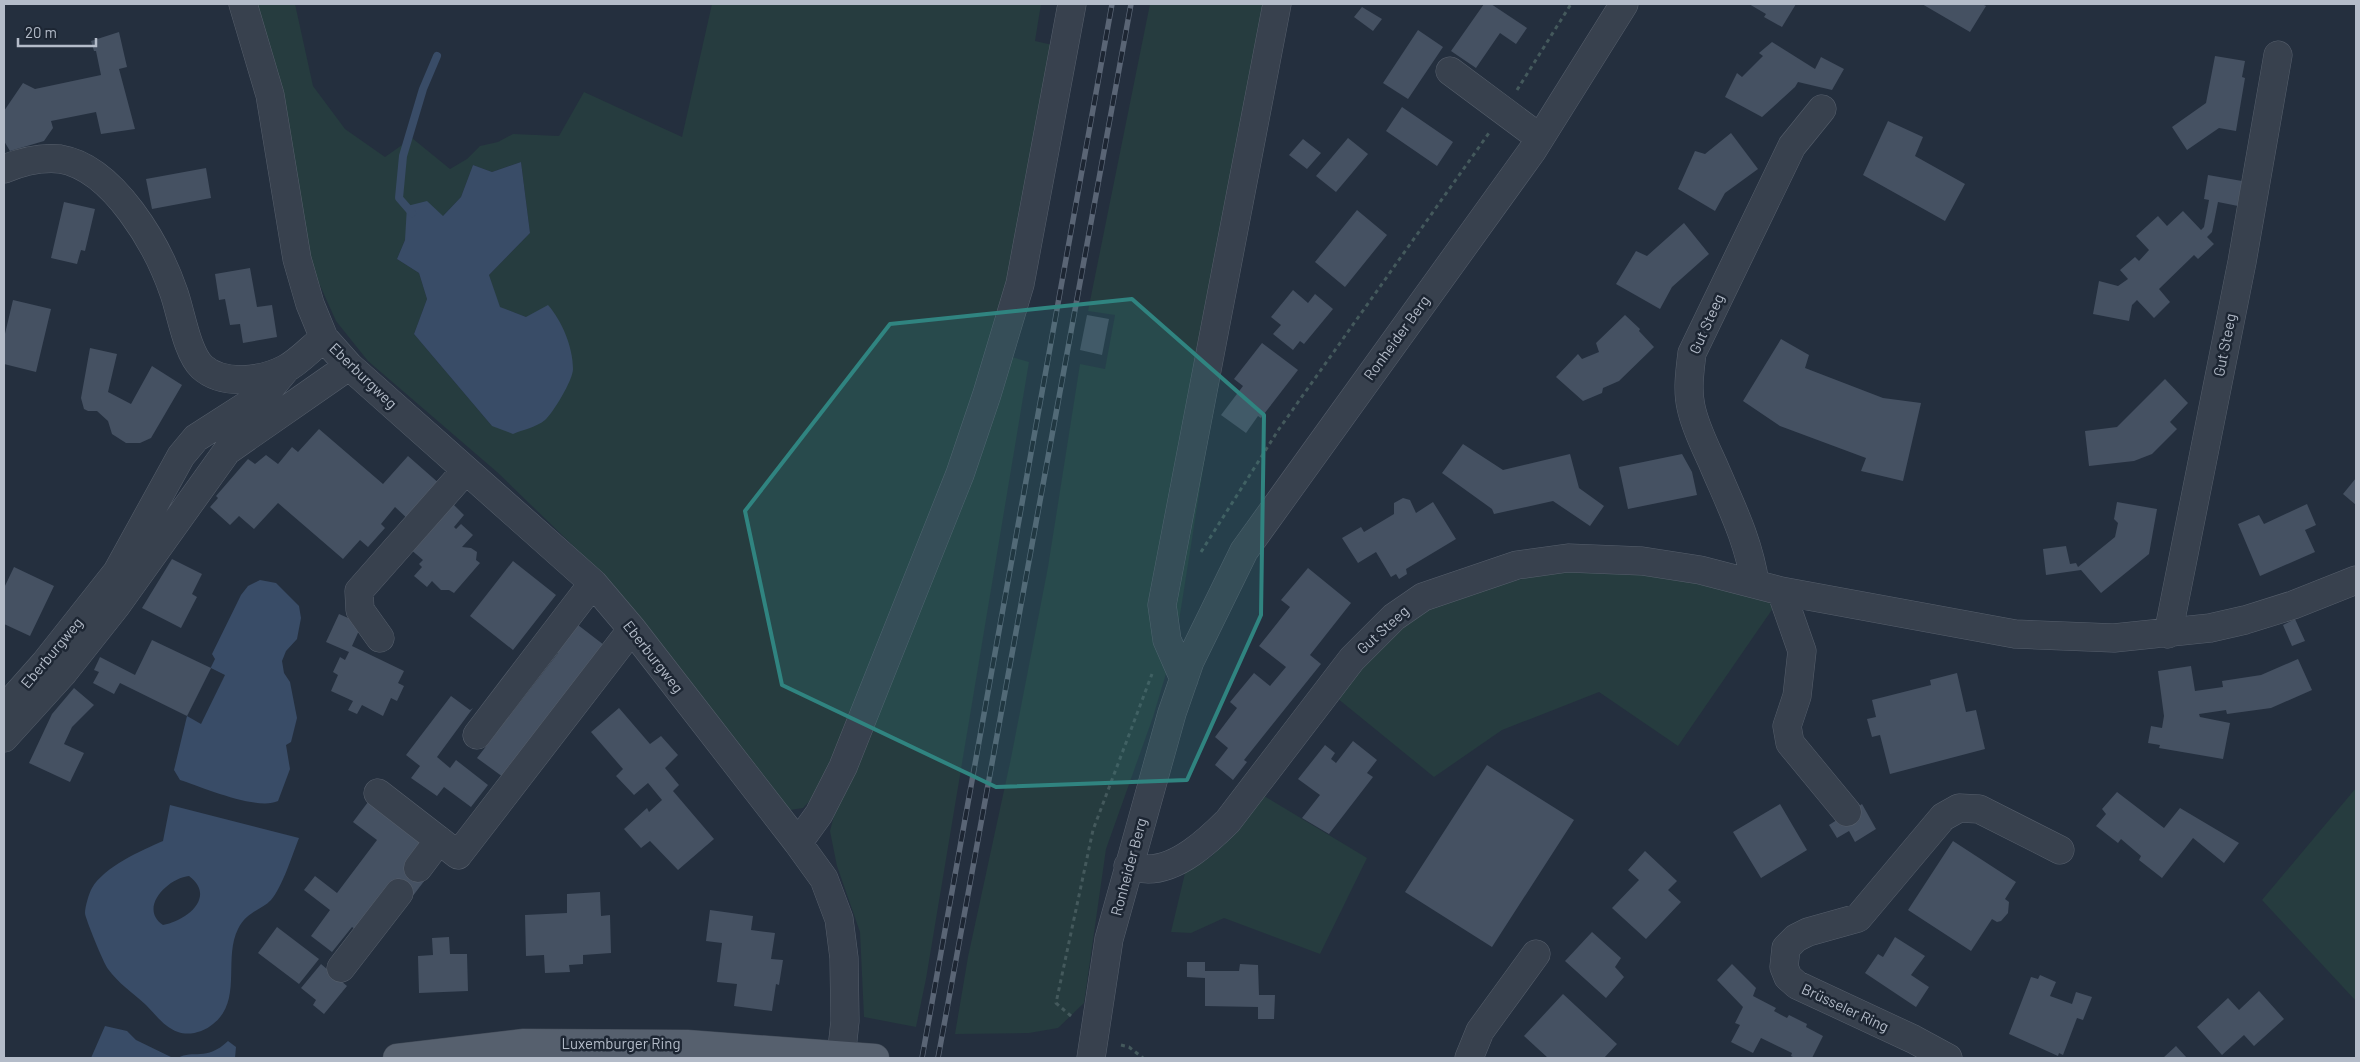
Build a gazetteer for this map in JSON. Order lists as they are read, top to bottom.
{
  "streets": {
    "main road": ["Luxemburger Ring"],
    "street": [
      "Gut Steeg",
      "Ronheider Berg",
      "Eberburgweg",
      "Brüsseler Ring"
    ]
  },
  "crossings": [
    ["Gut Steeg", "Ronheider Berg"],
    ["Eberburgweg", "Luxemburger Ring"]
  ],
  "scale_bar": "20 m"
}
